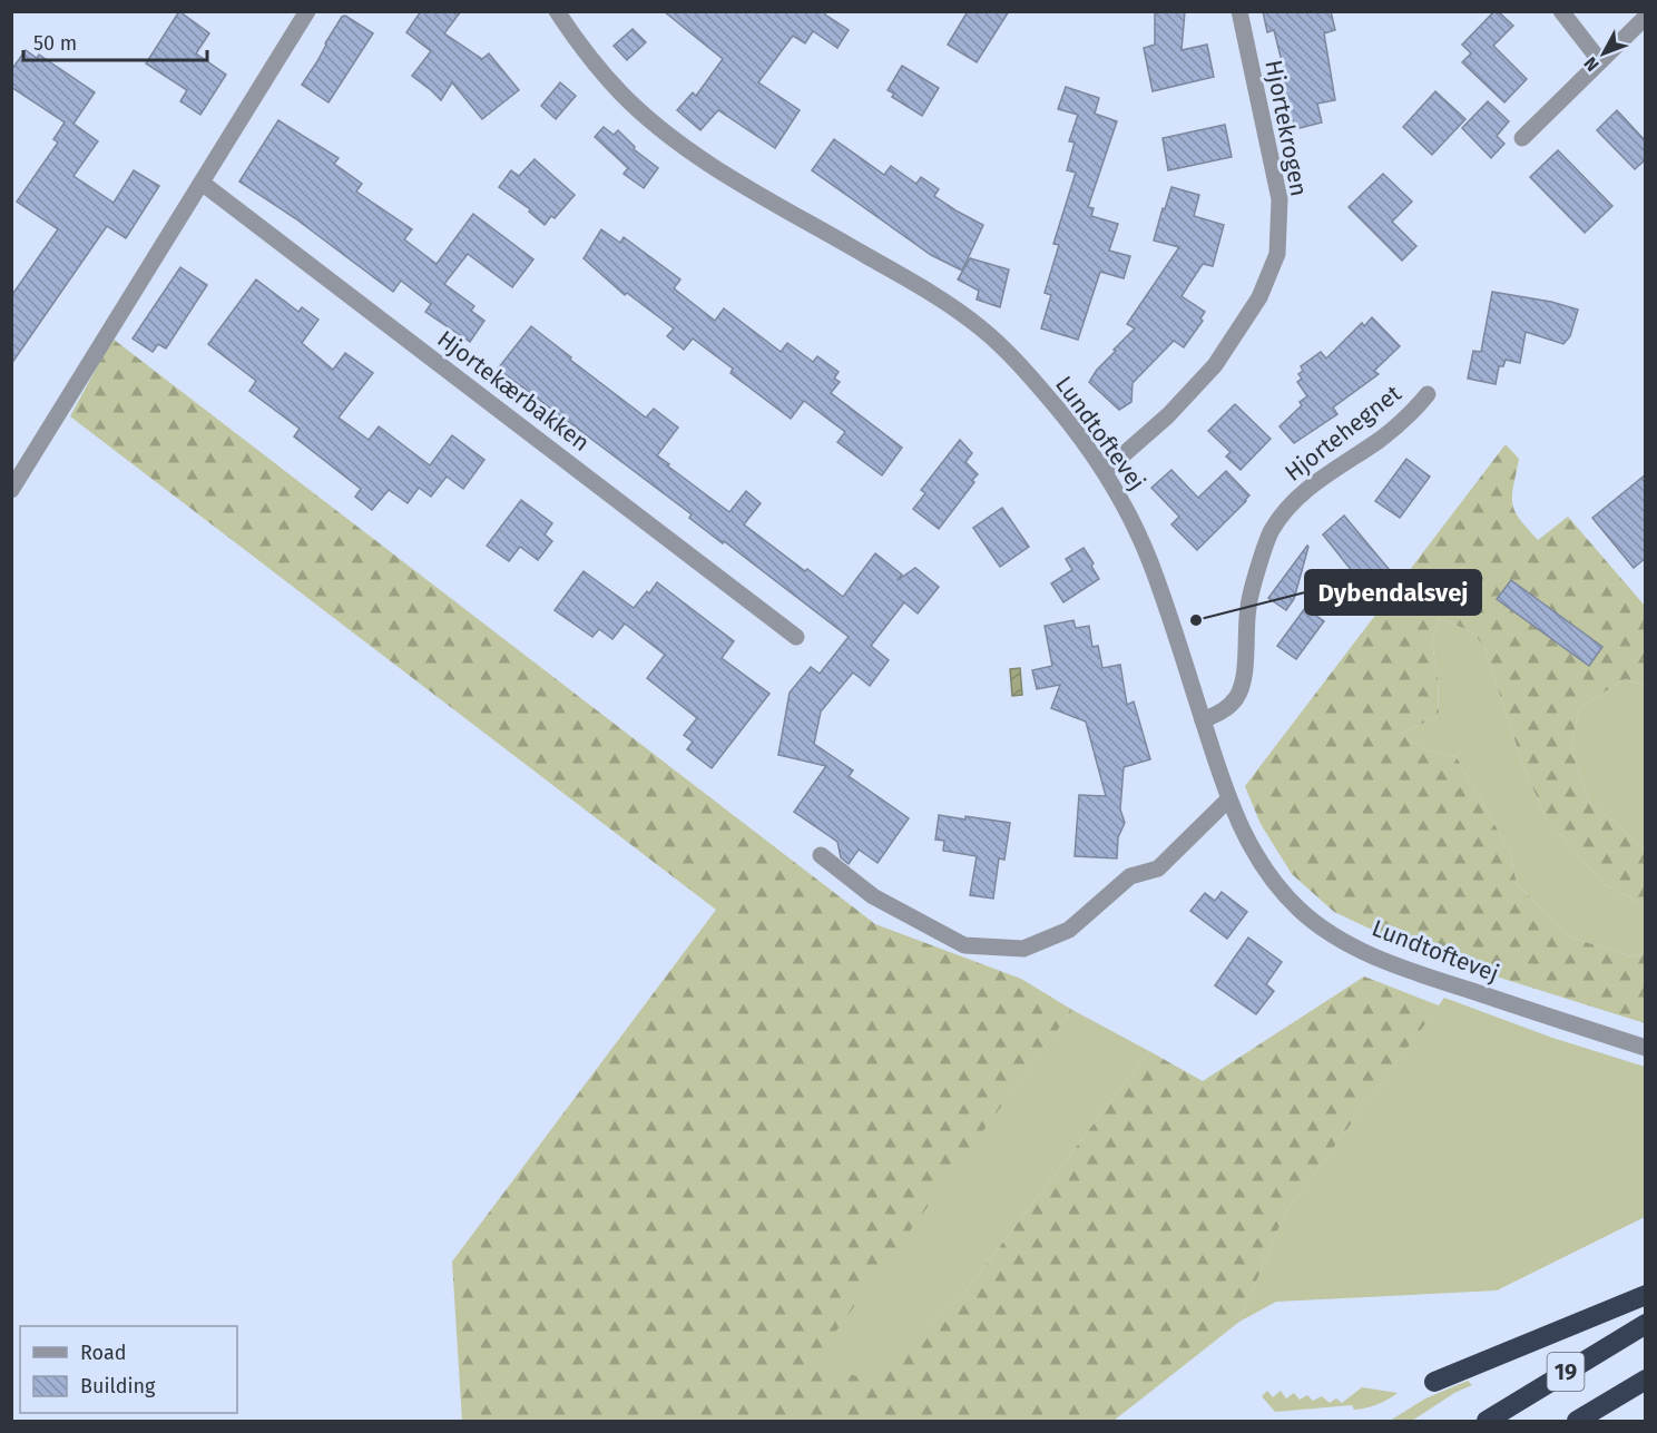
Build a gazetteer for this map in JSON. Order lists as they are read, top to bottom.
{
  "streets": {
    "highway": ["19"],
    "street": [
      "Hjortekrogen",
      "Hjortekærbakken",
      "Lundtoftevej",
      "Hjortehegnet"
    ]
  },
  "crossings": [
    ["Hjortekrogen", "Lundtoftevej"],
    ["Lundtoftevej", "Hjortehegnet"]
  ],
  "places": ["Dybendalsvej"],
  "legend": ["Road", "Building"],
  "scale_bar": "50 m",
  "north": "bottom left"
}
